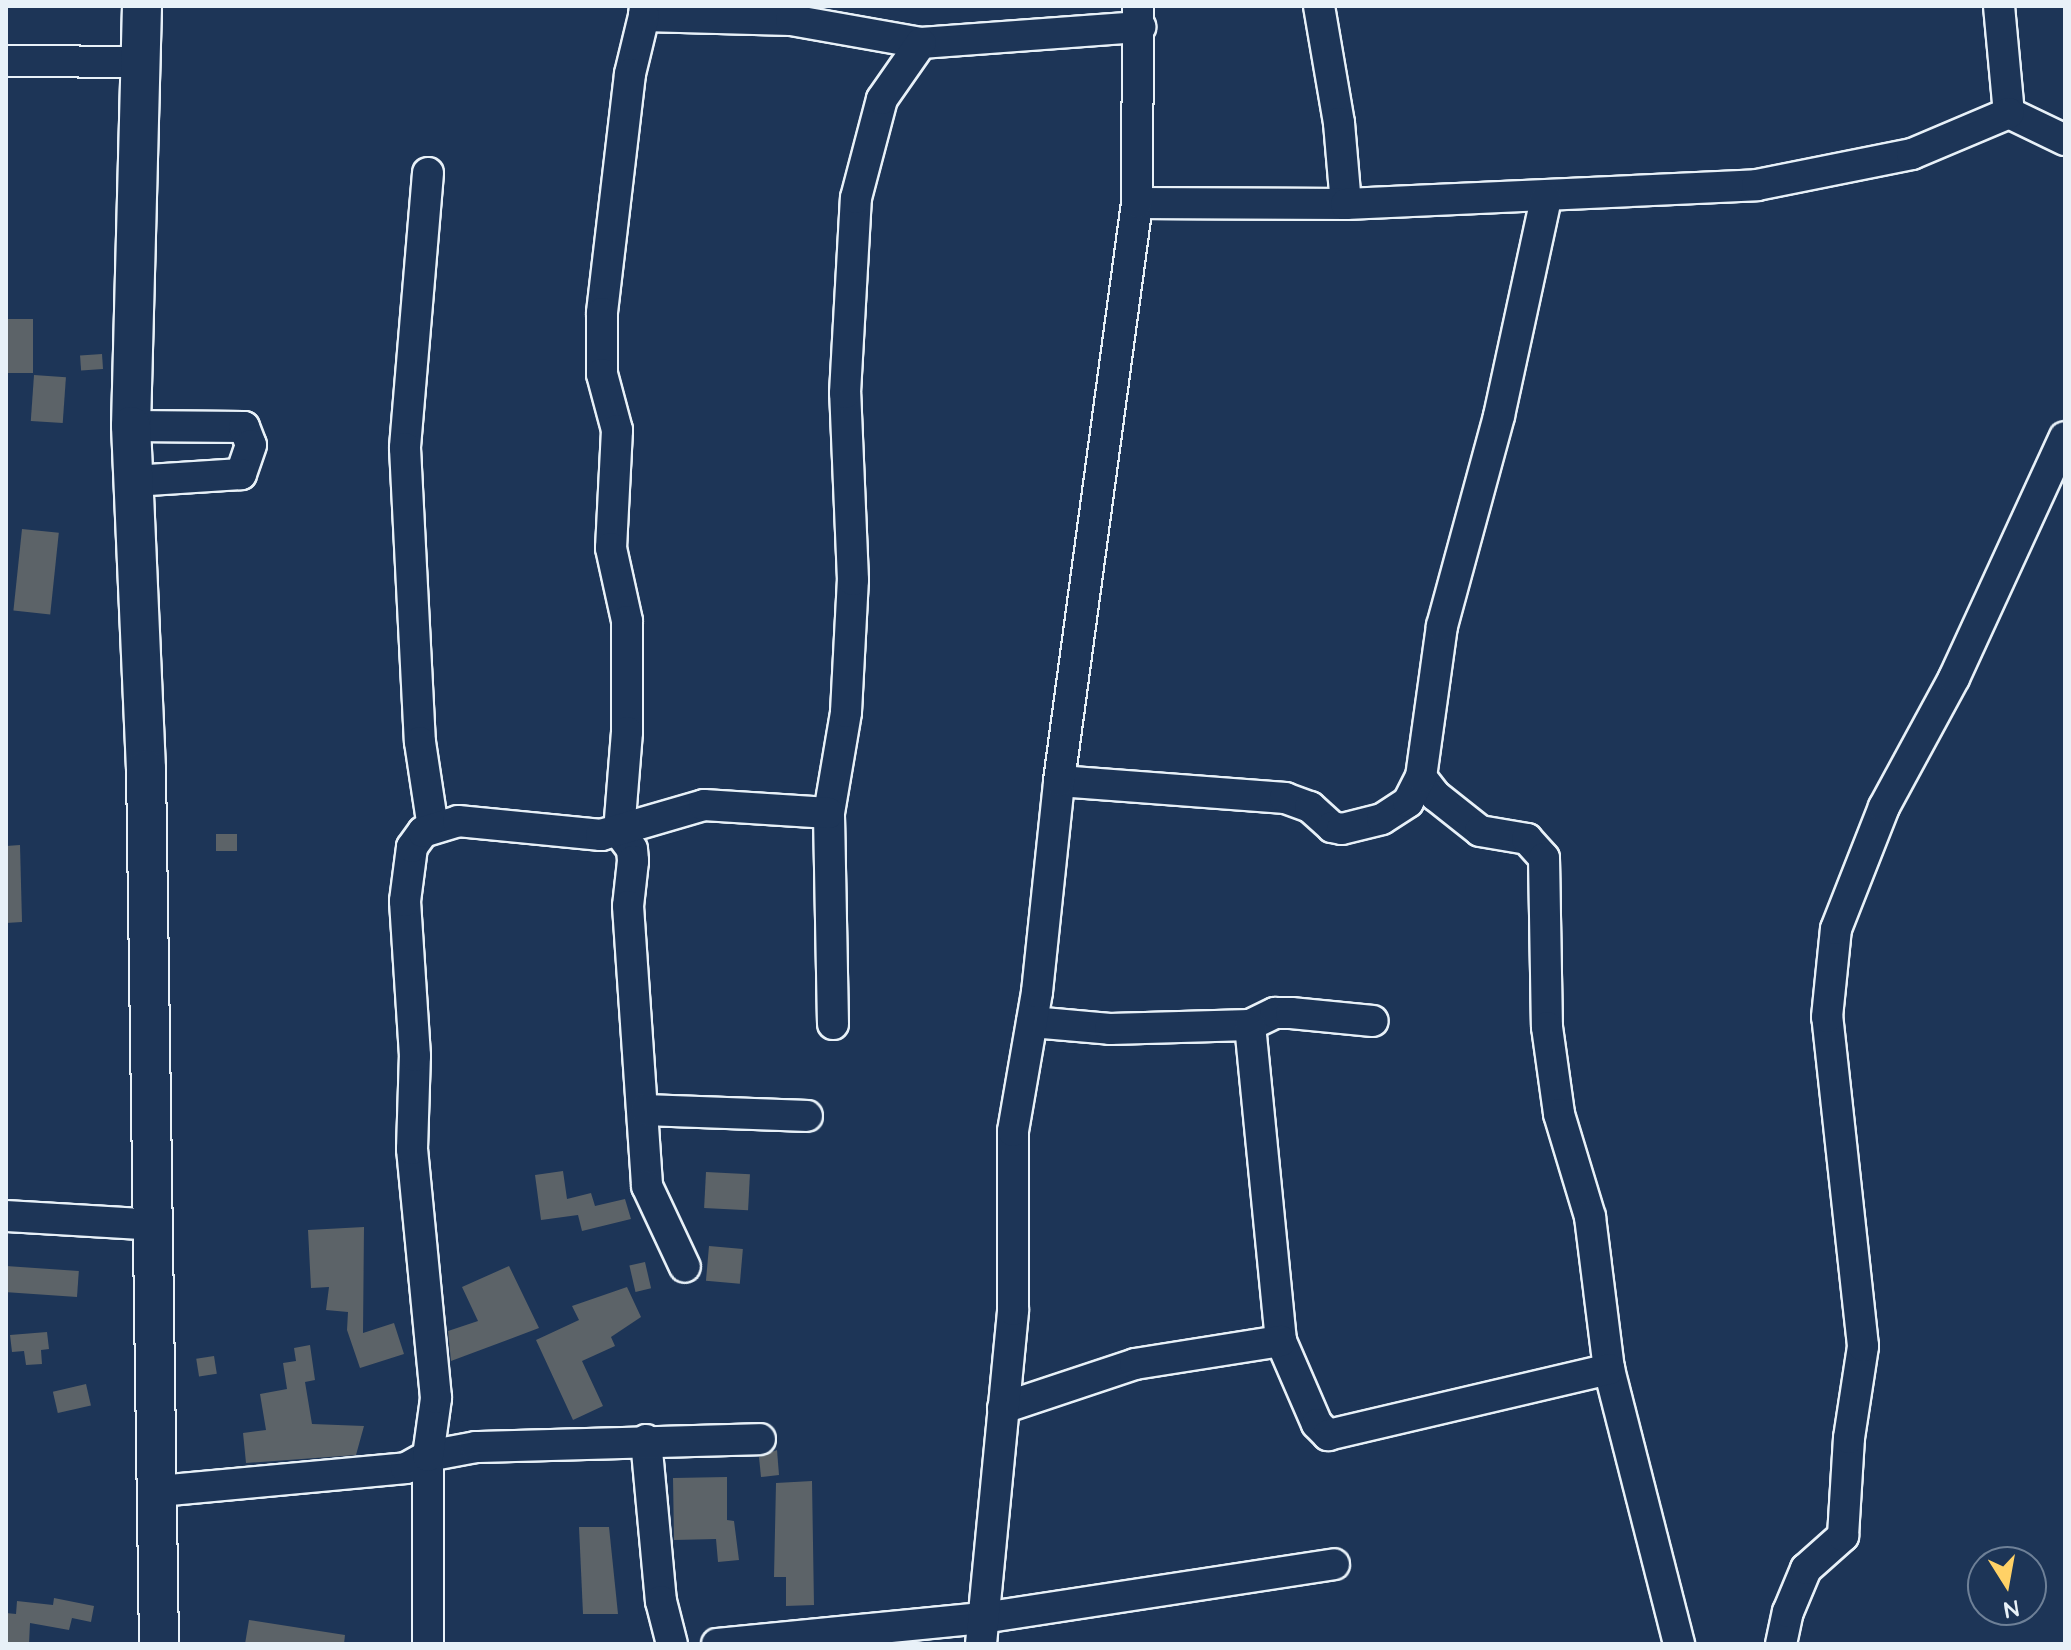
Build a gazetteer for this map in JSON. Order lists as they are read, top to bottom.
{
  "north": "bottom"
}
